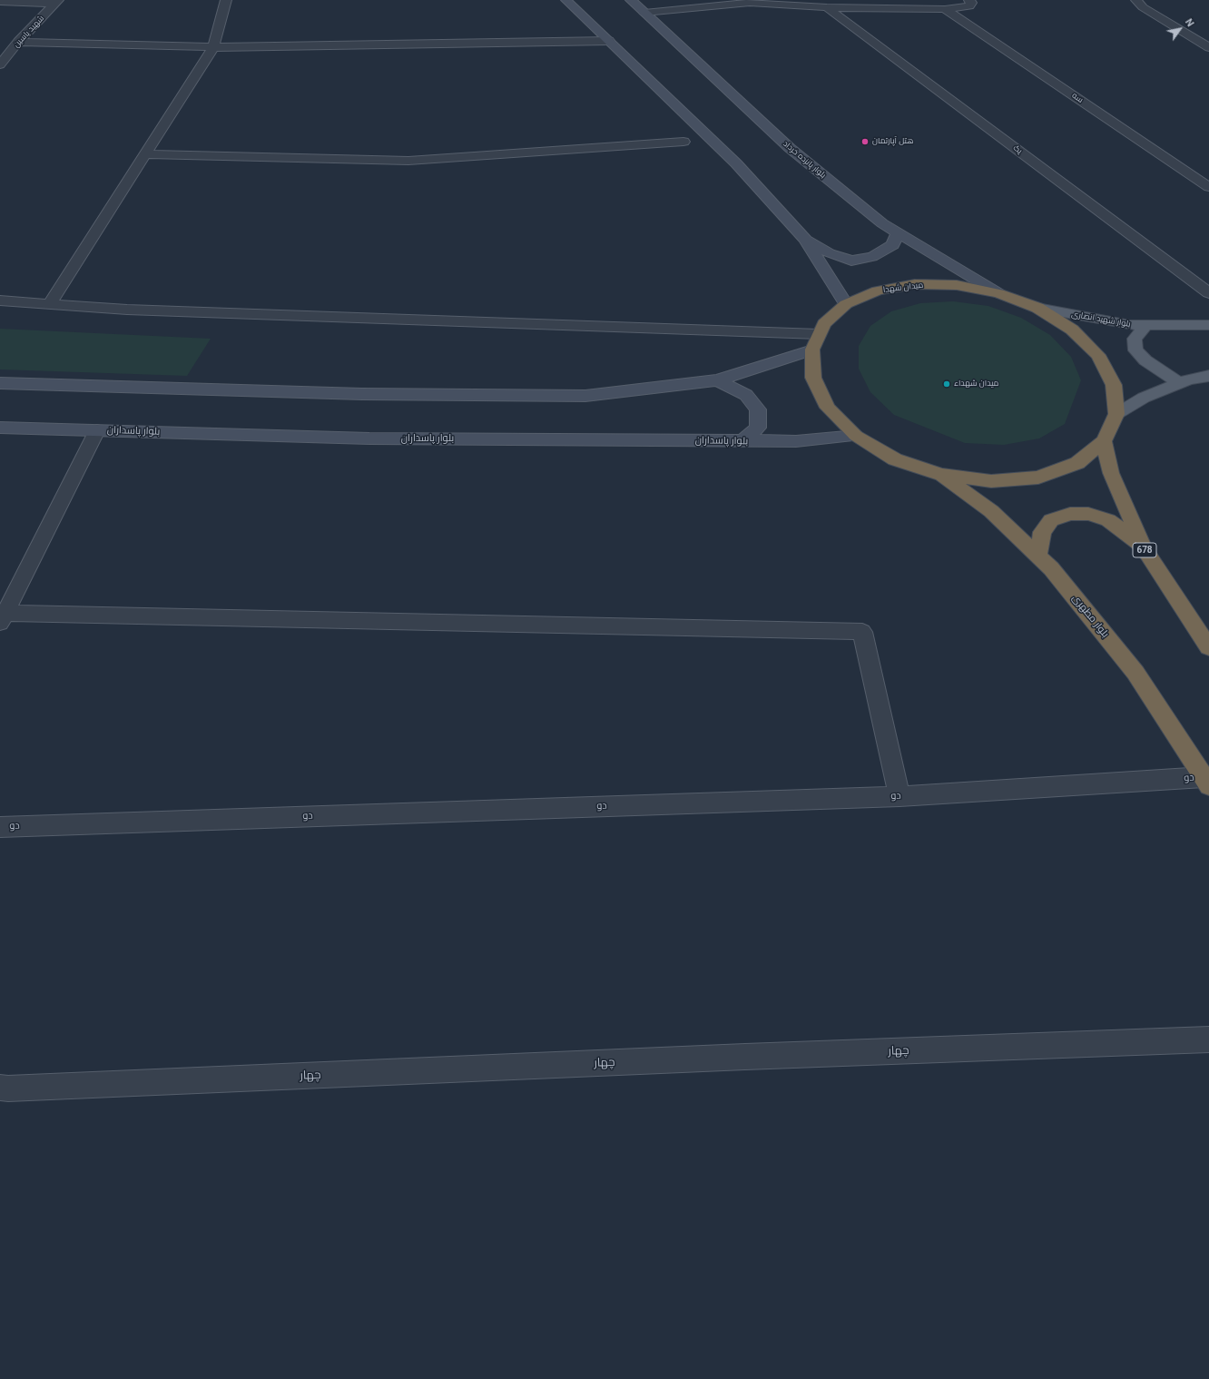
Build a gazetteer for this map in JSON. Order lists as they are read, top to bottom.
{
  "streets": {
    "highway": ["میدان شهدا", "678", "بلوار مطهری"],
    "main road": ["بلوار پانزده خرداد", "بلوار شهید انصاری", "بلوار پاسداران"],
    "street": [
      "شهید یاسین",
      "سه",
      "یک",
      "دو",
      "چهار"
    ]
  },
  "crossings": [
    ["بلوار پانزده خرداد", "میدان شهدا"],
    ["میدان شهدا", "بلوار شهید انصاری"],
    ["میدان شهدا", "بلوار پاسداران"],
    ["میدان شهدا", "678"],
    ["میدان شهدا", "بلوار مطهری"],
    ["بلوار مطهری", "دو"]
  ],
  "places": ["هتل آپارتمان", "میدان شهداء"],
  "north": "top right"
}
